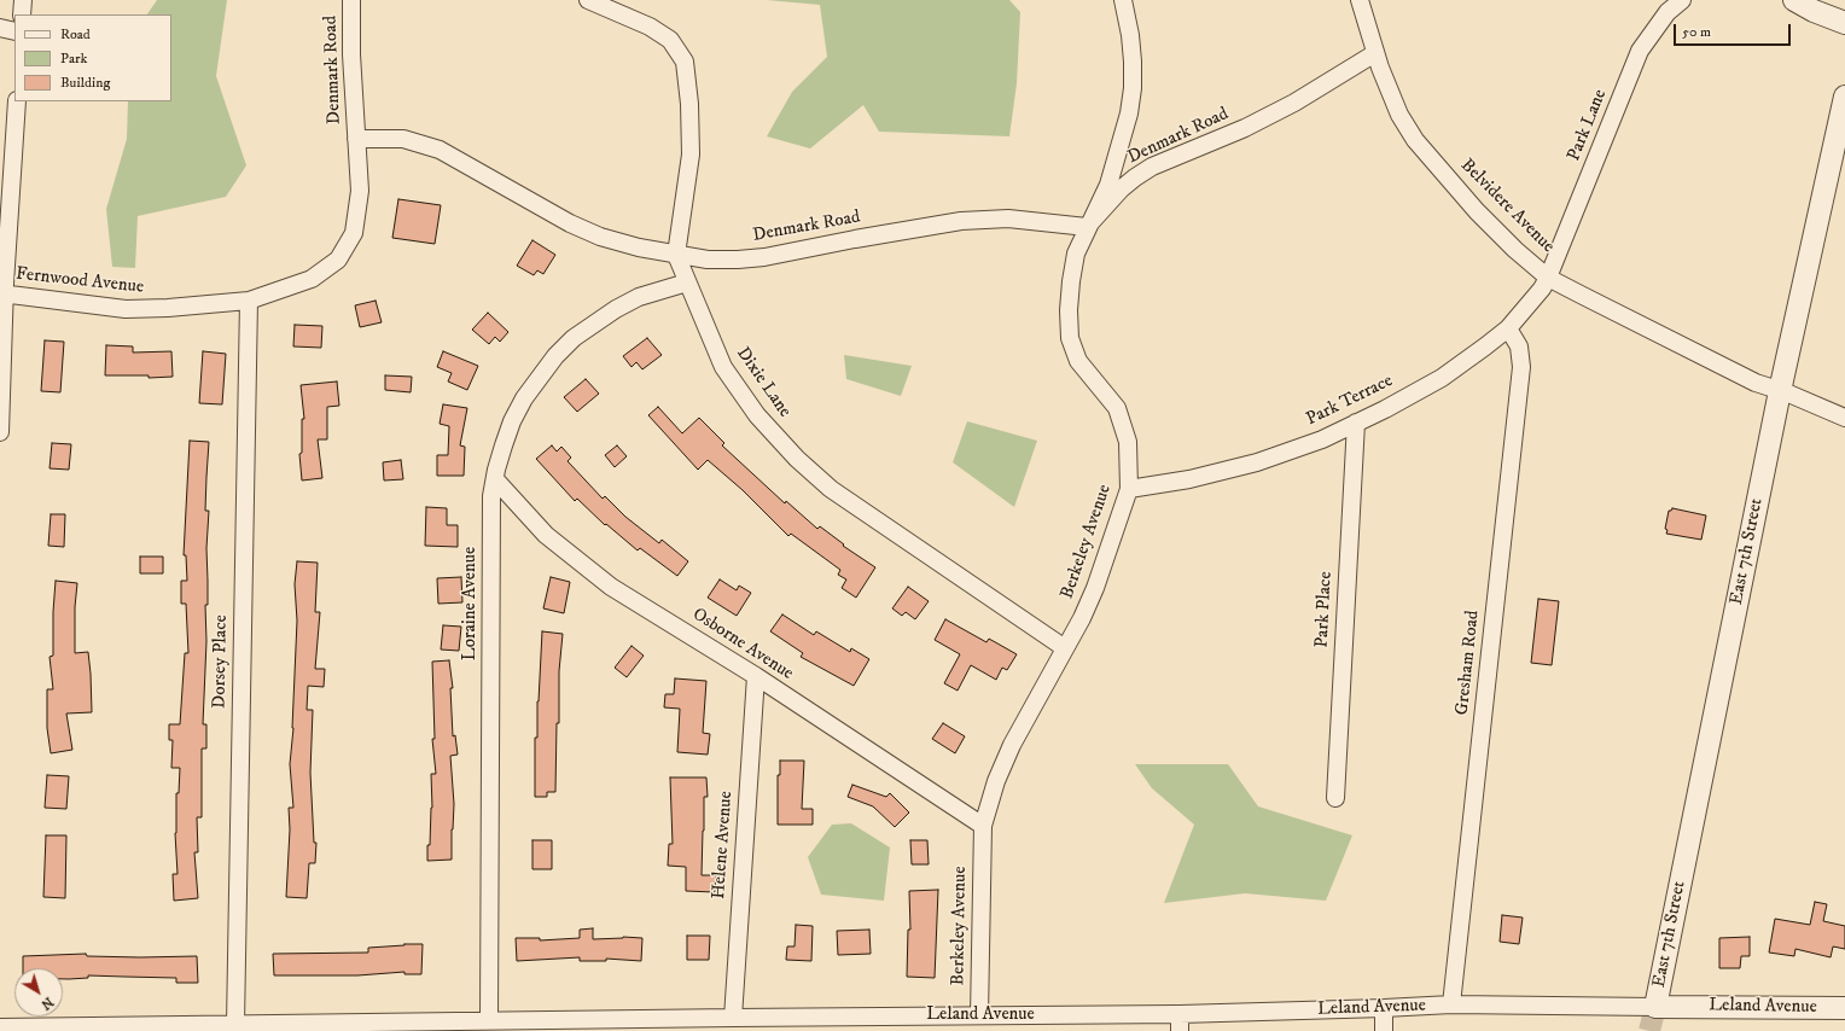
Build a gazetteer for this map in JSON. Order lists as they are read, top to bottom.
{
  "streets": {
    "street": [
      "Denmark Road",
      "Park Lane",
      "Belvidere Avenue",
      "Fernwood Avenue",
      "Dixie Lane",
      "Park Terrace",
      "Berkeley Avenue",
      "East 7th Street",
      "Loraine Avenue",
      "Park Place",
      "Osborne Avenue",
      "Dorsey Place",
      "Gresham Road",
      "Helene Avenue",
      "Leland Avenue"
    ]
  },
  "crossings": [
    ["Denmark Road", "Belvidere Avenue"],
    ["Denmark Road", "Fernwood Avenue"],
    ["Denmark Road", "Dixie Lane"],
    ["Denmark Road", "Berkeley Avenue"],
    ["Park Lane", "Belvidere Avenue"],
    ["Park Lane", "Park Terrace"],
    ["Belvidere Avenue", "Park Terrace"],
    ["Belvidere Avenue", "East 7th Street"],
    ["Fernwood Avenue", "Dorsey Place"],
    ["Dixie Lane", "Berkeley Avenue"],
    ["Dixie Lane", "Loraine Avenue"],
    ["Park Terrace", "Berkeley Avenue"],
    ["Park Terrace", "Park Place"],
    ["Park Terrace", "Gresham Road"],
    ["Berkeley Avenue", "Osborne Avenue"],
    ["Berkeley Avenue", "Leland Avenue"],
    ["East 7th Street", "Leland Avenue"],
    ["Loraine Avenue", "Osborne Avenue"],
    ["Loraine Avenue", "Leland Avenue"],
    ["Osborne Avenue", "Helene Avenue"],
    ["Dorsey Place", "Leland Avenue"],
    ["Gresham Road", "Leland Avenue"],
    ["Helene Avenue", "Leland Avenue"]
  ],
  "legend": ["Road", "Park", "Building"],
  "scale_bar": "50 m",
  "north": "bottom right"
}
